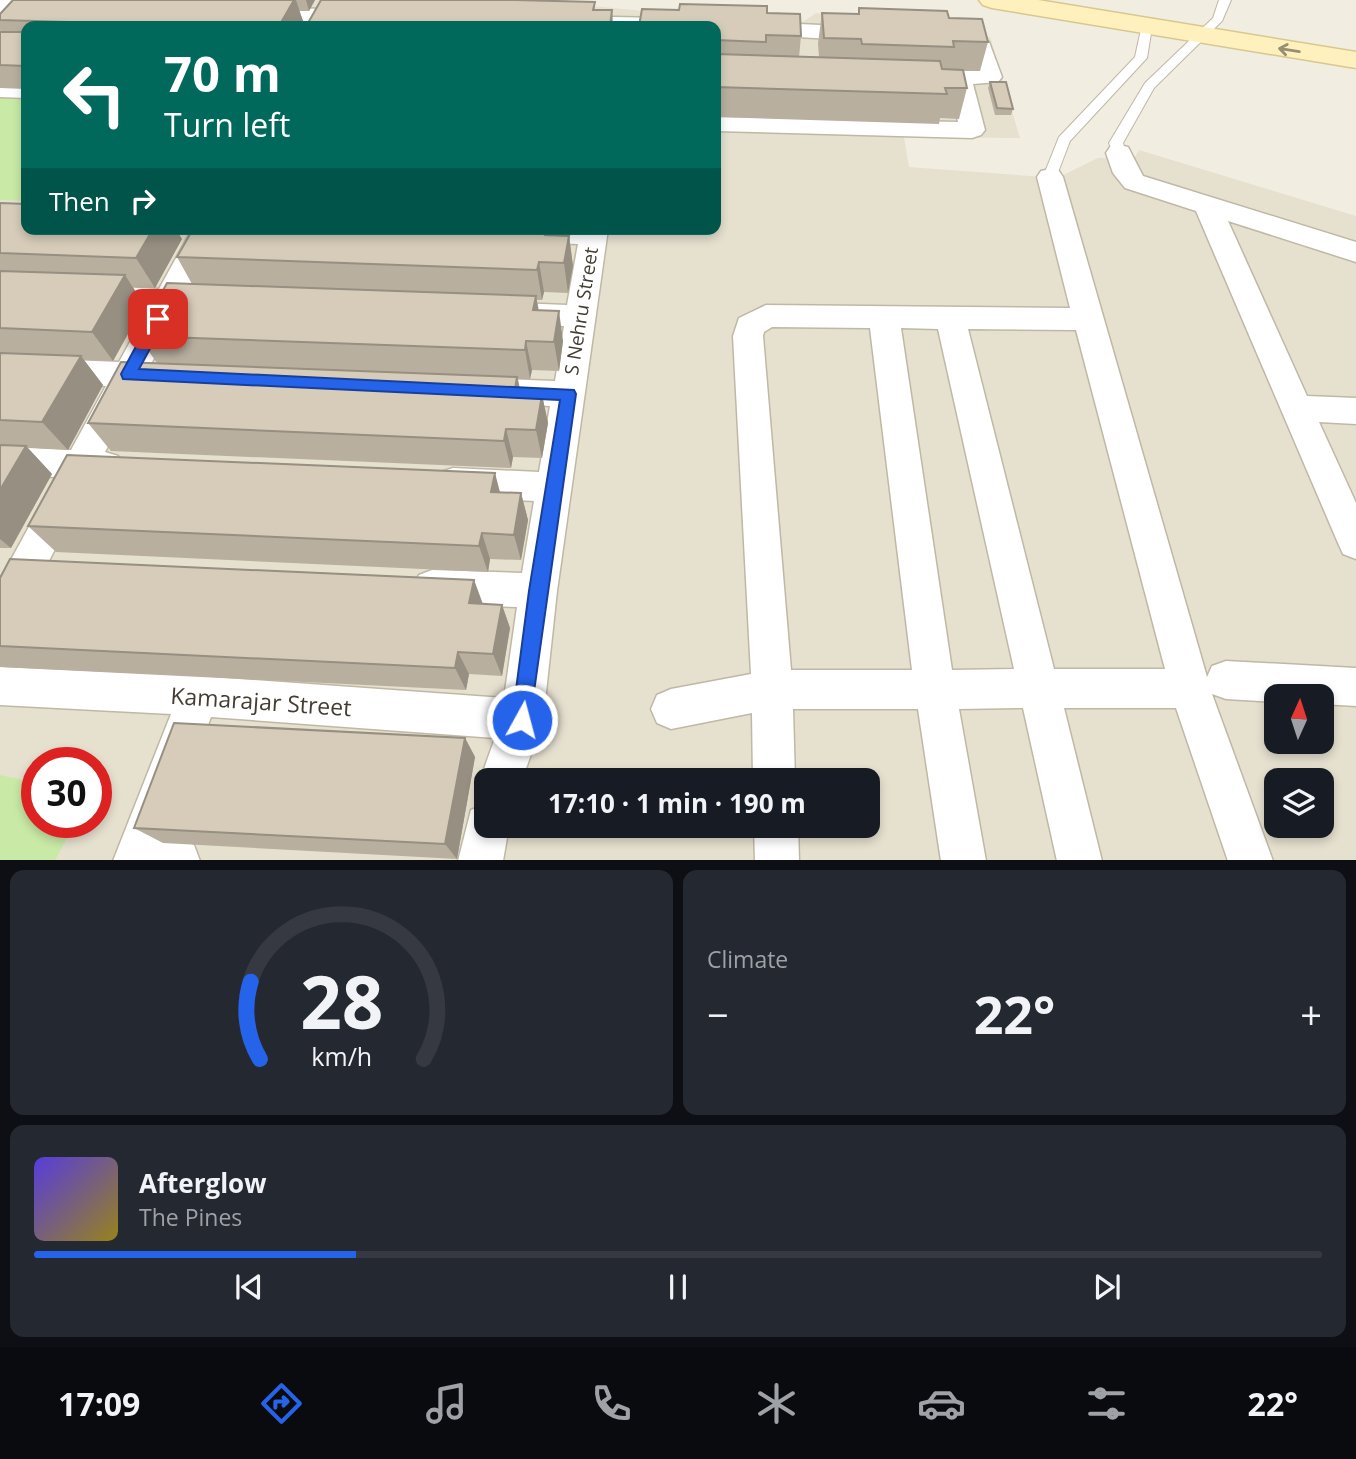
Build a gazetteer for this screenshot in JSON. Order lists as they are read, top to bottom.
{
  "streets": {
    "street": ["S Nehru Street", "Kamarajar Street"]
  },
  "crossings": [
    ["S Nehru Street", "Kamarajar Street"]
  ],
  "north": "top",
  "page": {
    "turn": ["70 m", "Turn left"],
    "then": "Then",
    "limit": "30",
    "trip": "17:10 · 1 min · 190 m",
    "tile": "Climate",
    "heat": ["−", "22°", "+"],
    "song": ["Afterglow", "The Pines"],
    "tabs": ["17:09", "22°"],
    "gauge": ["28", "km/h"]
  }
}
